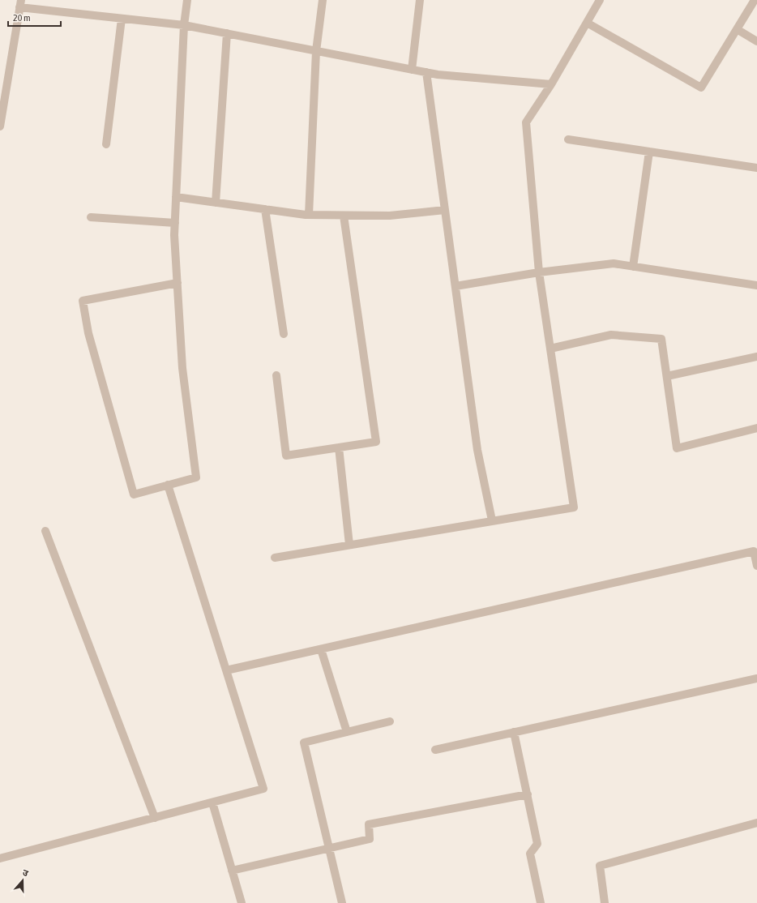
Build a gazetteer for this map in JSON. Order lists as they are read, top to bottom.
{
  "scale_bar": "20 m",
  "north": "top"
}
